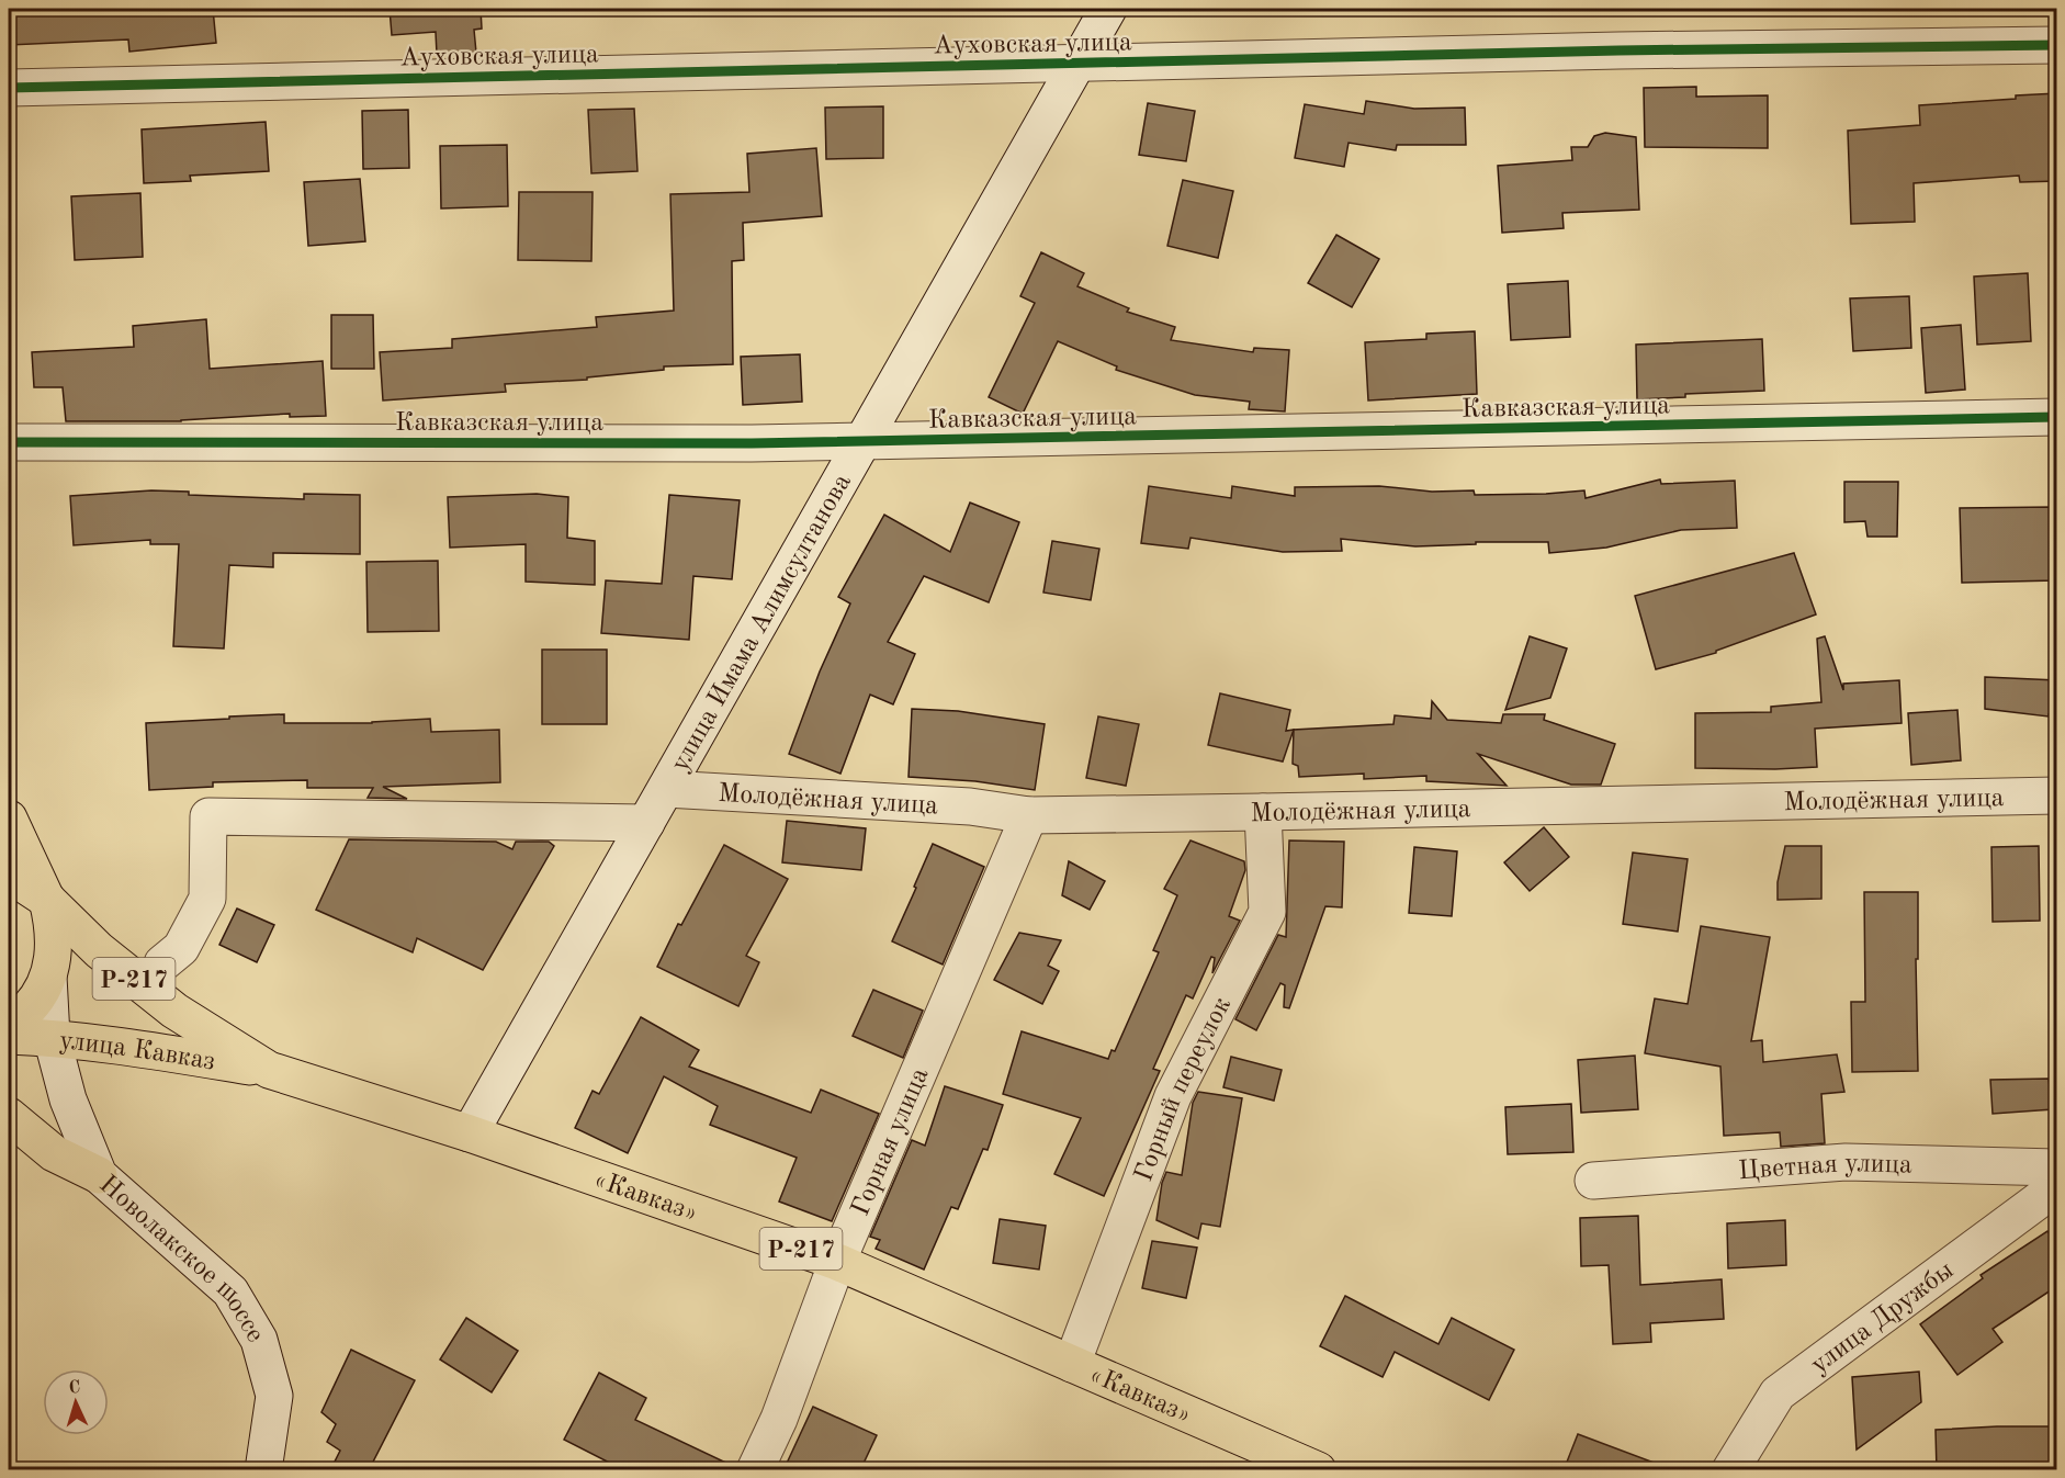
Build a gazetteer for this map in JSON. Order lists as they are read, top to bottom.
{
  "streets": {
    "main road": ["Р-217", "улица Кавказ", "«Кавказ»"],
    "street": [
      "Ауховская улица",
      "Кавказская улица",
      "улица Имама Алимсултанова",
      "Молодёжная улица",
      "Горный переулок",
      "Горная улица",
      "Цветная улица",
      "Новолакское шоссе",
      "улица Дружбы"
    ]
  },
  "crossings": [
    ["Ауховская улица", "улица Имама Алимсултанова"],
    ["Кавказская улица", "улица Имама Алимсултанова"],
    ["улица Имама Алимсултанова", "Молодёжная улица"],
    ["улица Имама Алимсултанова", "«Кавказ»"],
    ["Молодёжная улица", "Горный переулок"],
    ["Молодёжная улица", "Горная улица"],
    ["Р-217", "«Кавказ»"],
    ["Р-217", "Новолакское шоссе"],
    ["улица Кавказ", "«Кавказ»"],
    ["улица Кавказ", "Новолакское шоссе"],
    ["Горный переулок", "«Кавказ»"],
    ["Горная улица", "«Кавказ»"]
  ],
  "north": "top"
}
